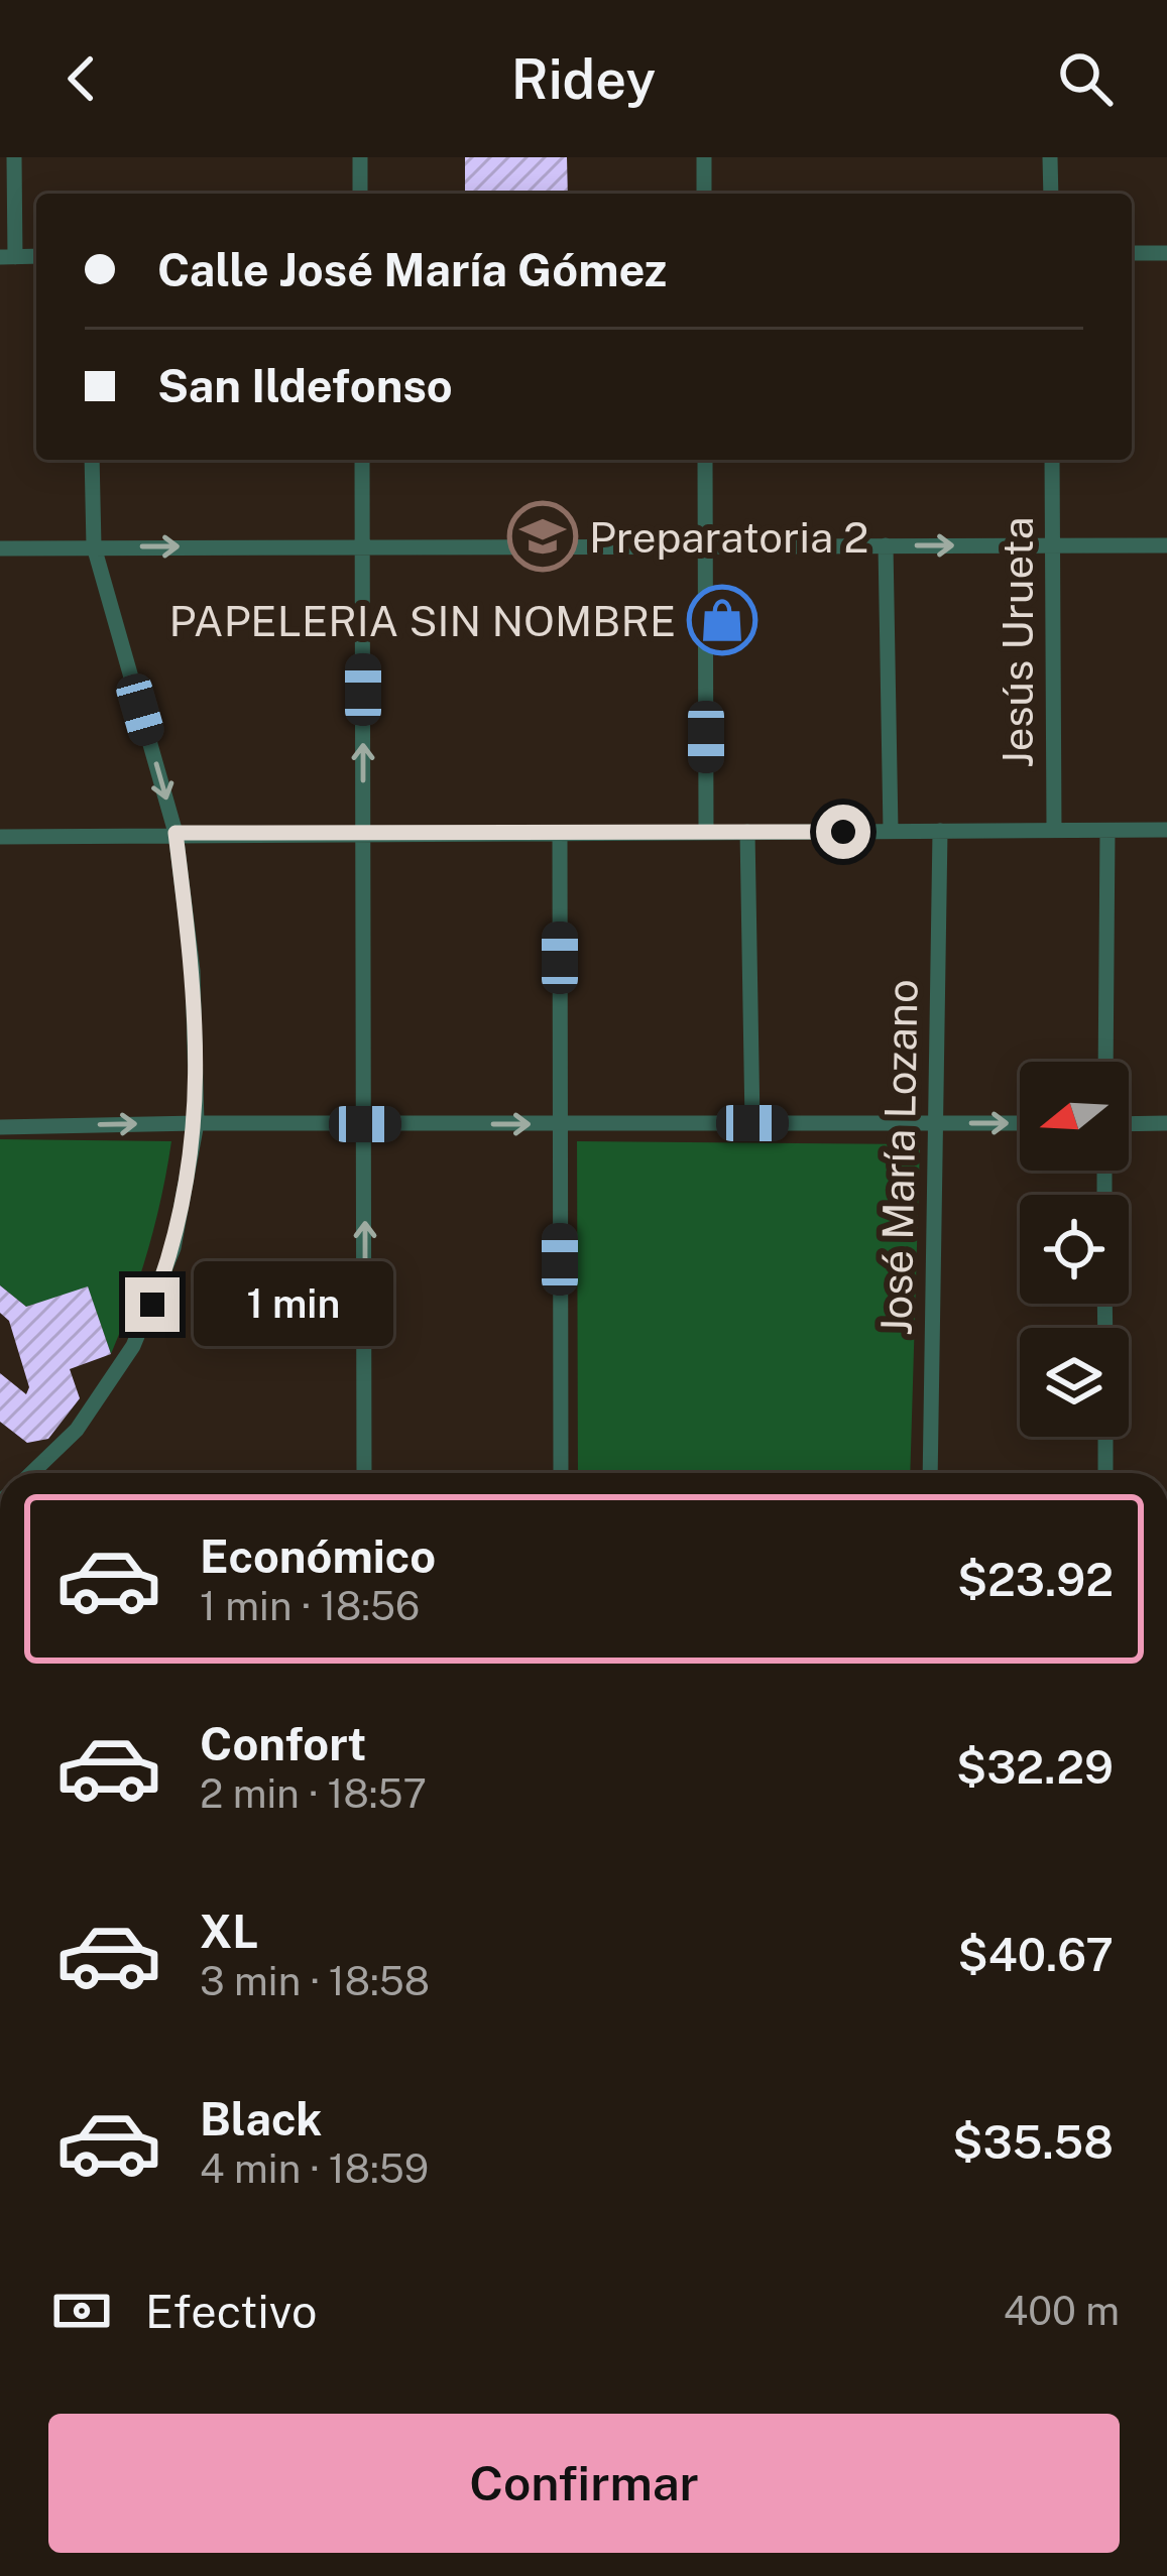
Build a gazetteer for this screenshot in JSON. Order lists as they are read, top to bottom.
{
  "streets": {
    "street": ["Jesús Urueta", "José María Lozano"]
  },
  "places": {
    "school or university": ["Preparatoria 2"],
    "shop": ["PAPELERIA SIN NOMBRE"]
  },
  "north": "left",
  "page": {
    "header": "Ridey",
    "banner": ["Calle José María Gómez", "San Ildefonso"],
    "bubble": "1 min",
    "list": [
      {
        "name": "Económico",
        "note": "1 min · 18:56",
        "value": "$23.92"
      },
      {
        "name": "Confort",
        "note": "2 min · 18:57",
        "value": "$32.29"
      },
      {
        "name": "XL",
        "note": "3 min · 18:58",
        "value": "$40.67"
      },
      {
        "name": "Black",
        "note": "4 min · 18:59",
        "value": "$35.58"
      }
    ],
    "pay": ["Efectivo", "400 m"],
    "buttons": "Confirmar"
  }
}
